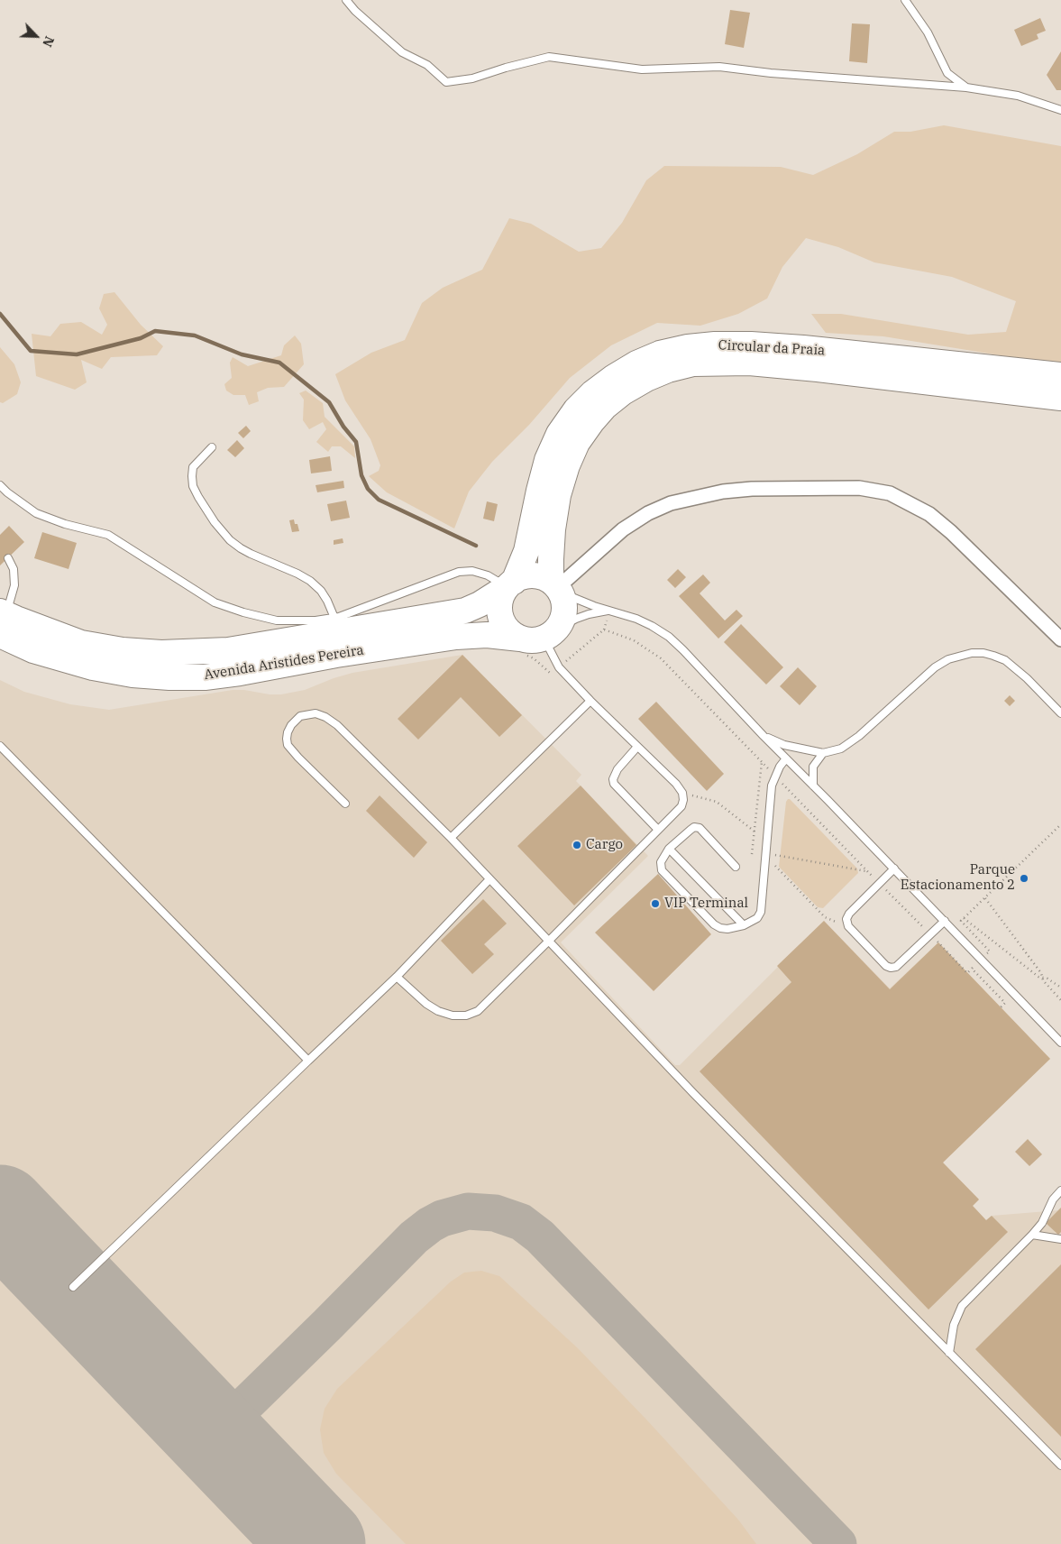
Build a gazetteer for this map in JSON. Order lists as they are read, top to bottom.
{
  "streets": {
    "highway": ["Circular da Praia", "Avenida Aristides Pereira"]
  },
  "crossings": [
    ["Circular da Praia", "Avenida Aristides Pereira"]
  ],
  "places": ["Cargo", "Parque Estacionamento 2", "VIP Terminal"],
  "north": "bottom right"
}
